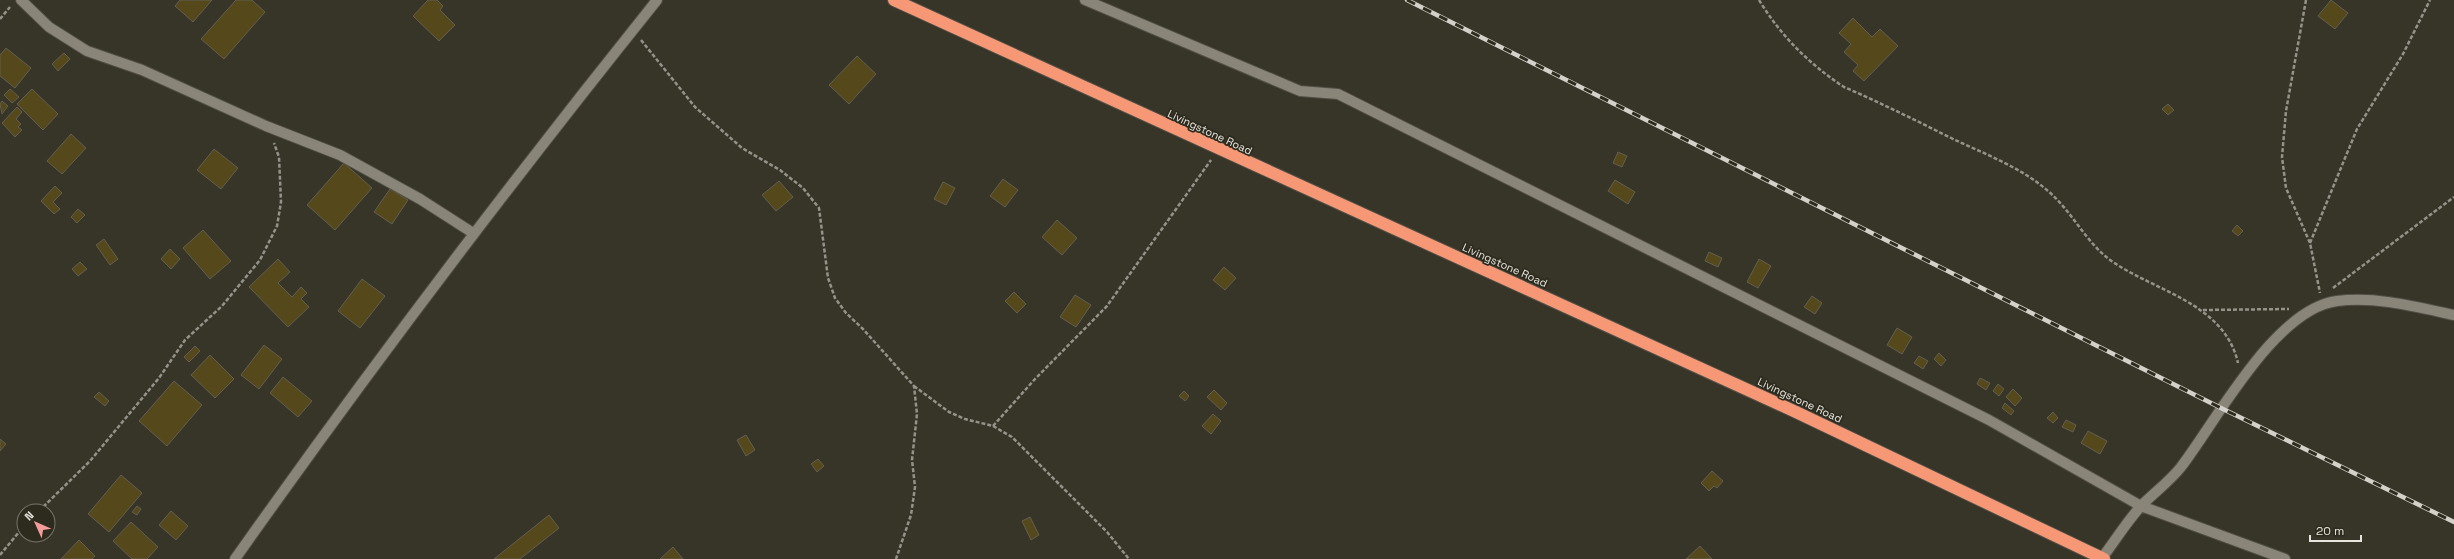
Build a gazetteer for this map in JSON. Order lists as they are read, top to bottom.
{
  "streets": {
    "highway": ["Livingstone Road"]
  },
  "scale_bar": "20 m",
  "north": "top left"
}
